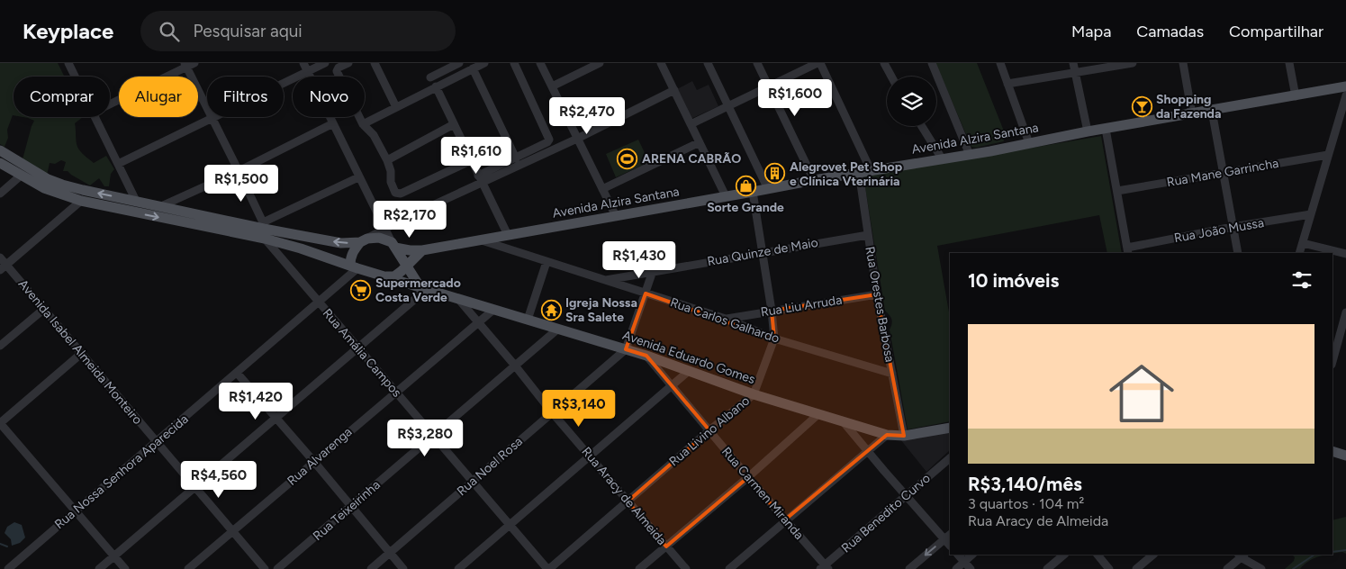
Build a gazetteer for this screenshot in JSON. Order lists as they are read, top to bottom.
{
  "streets": {
    "main road": ["Avenida Alzira Santana", "Avenida Eduardo Gomes"],
    "street": [
      "Rua Mane Garrincha",
      "Rua João Mussa",
      "Rua Quinze de Maio",
      "Rua Orestes Barbosa",
      "Rua Liu Arruda",
      "Rua Carlos Galhardo",
      "Avenida Isabel Almeida Monteiro",
      "Rua Amália Campos",
      "Rua Livino Albano",
      "Rua Alvarenga",
      "Rua Noel Rosa",
      "Rua Nossa Senhora Aparecida",
      "Rua Carmen Miranda",
      "Rua Aracy de Almeida",
      "Rua Teixeirinha",
      "Rua Benedito Curvo"
    ]
  },
  "crossings": [
    ["Avenida Alzira Santana", "Rua Orestes Barbosa"],
    ["Avenida Alzira Santana", "Rua Carlos Galhardo"],
    ["Avenida Alzira Santana", "Avenida Eduardo Gomes"],
    ["Avenida Alzira Santana", "Rua Livino Albano"],
    ["Avenida Alzira Santana", "Rua Nossa Senhora Aparecida"],
    ["Rua Quinze de Maio", "Rua Orestes Barbosa"],
    ["Rua Quinze de Maio", "Rua Carlos Galhardo"],
    ["Rua Quinze de Maio", "Rua Livino Albano"],
    ["Rua Quinze de Maio", "Rua Noel Rosa"],
    ["Rua Orestes Barbosa", "Rua Liu Arruda"],
    ["Rua Orestes Barbosa", "Rua Carlos Galhardo"],
    ["Rua Orestes Barbosa", "Avenida Eduardo Gomes"],
    ["Rua Liu Arruda", "Rua Carlos Galhardo"],
    ["Rua Liu Arruda", "Rua Livino Albano"],
    ["Rua Carlos Galhardo", "Rua Livino Albano"],
    ["Rua Carlos Galhardo", "Rua Noel Rosa"],
    ["Avenida Isabel Almeida Monteiro", "Rua Alvarenga"],
    ["Avenida Isabel Almeida Monteiro", "Rua Nossa Senhora Aparecida"],
    ["Rua Amália Campos", "Rua Livino Albano"],
    ["Rua Amália Campos", "Rua Alvarenga"],
    ["Rua Amália Campos", "Rua Noel Rosa"],
    ["Rua Amália Campos", "Rua Nossa Senhora Aparecida"],
    ["Rua Amália Campos", "Rua Teixeirinha"],
    ["Avenida Eduardo Gomes", "Rua Livino Albano"],
    ["Avenida Eduardo Gomes", "Rua Alvarenga"],
    ["Avenida Eduardo Gomes", "Rua Noel Rosa"],
    ["Avenida Eduardo Gomes", "Rua Nossa Senhora Aparecida"],
    ["Avenida Eduardo Gomes", "Rua Carmen Miranda"],
    ["Avenida Eduardo Gomes", "Rua Aracy de Almeida"],
    ["Avenida Eduardo Gomes", "Rua Teixeirinha"],
    ["Rua Livino Albano", "Rua Carmen Miranda"],
    ["Rua Livino Albano", "Rua Aracy de Almeida"],
    ["Rua Alvarenga", "Rua Aracy de Almeida"],
    ["Rua Noel Rosa", "Rua Aracy de Almeida"],
    ["Rua Carmen Miranda", "Rua Benedito Curvo"],
    ["Rua Aracy de Almeida", "Rua Teixeirinha"]
  ],
  "places": {
    "bar": ["Shopping da Fazenda"],
    "sports": ["ARENA CABRÃO"],
    "building": ["Alegrovet Pet Shop e Clínica Vterinária"],
    "shop": ["Sorte Grande"],
    "supermarket": ["Supermercado Costa Verde"],
    "temple": ["Igreja Nossa Sra Salete"]
  },
  "page": {
    "header": "Keyplace",
    "search": "Pesquisar aqui",
    "nav": ["Mapa", "Camadas", "Compartilhar"],
    "chip": [
      "Comprar",
      "Alugar",
      "Filtros",
      "Novo"
    ],
    "price": [
      "R$1,600",
      "R$2,470",
      "R$1,610",
      "R$1,500",
      "R$2,170",
      "R$1,430",
      "R$1,420",
      "R$3,140",
      "R$3,280",
      "R$4,560"
    ],
    "heading": "10 imóveis",
    "list": [
      {
        "name": "R$3,140/mês",
        "note": "3 quartos · 104 m² · Rua Aracy de Almeida"
      }
    ]
  }
}
